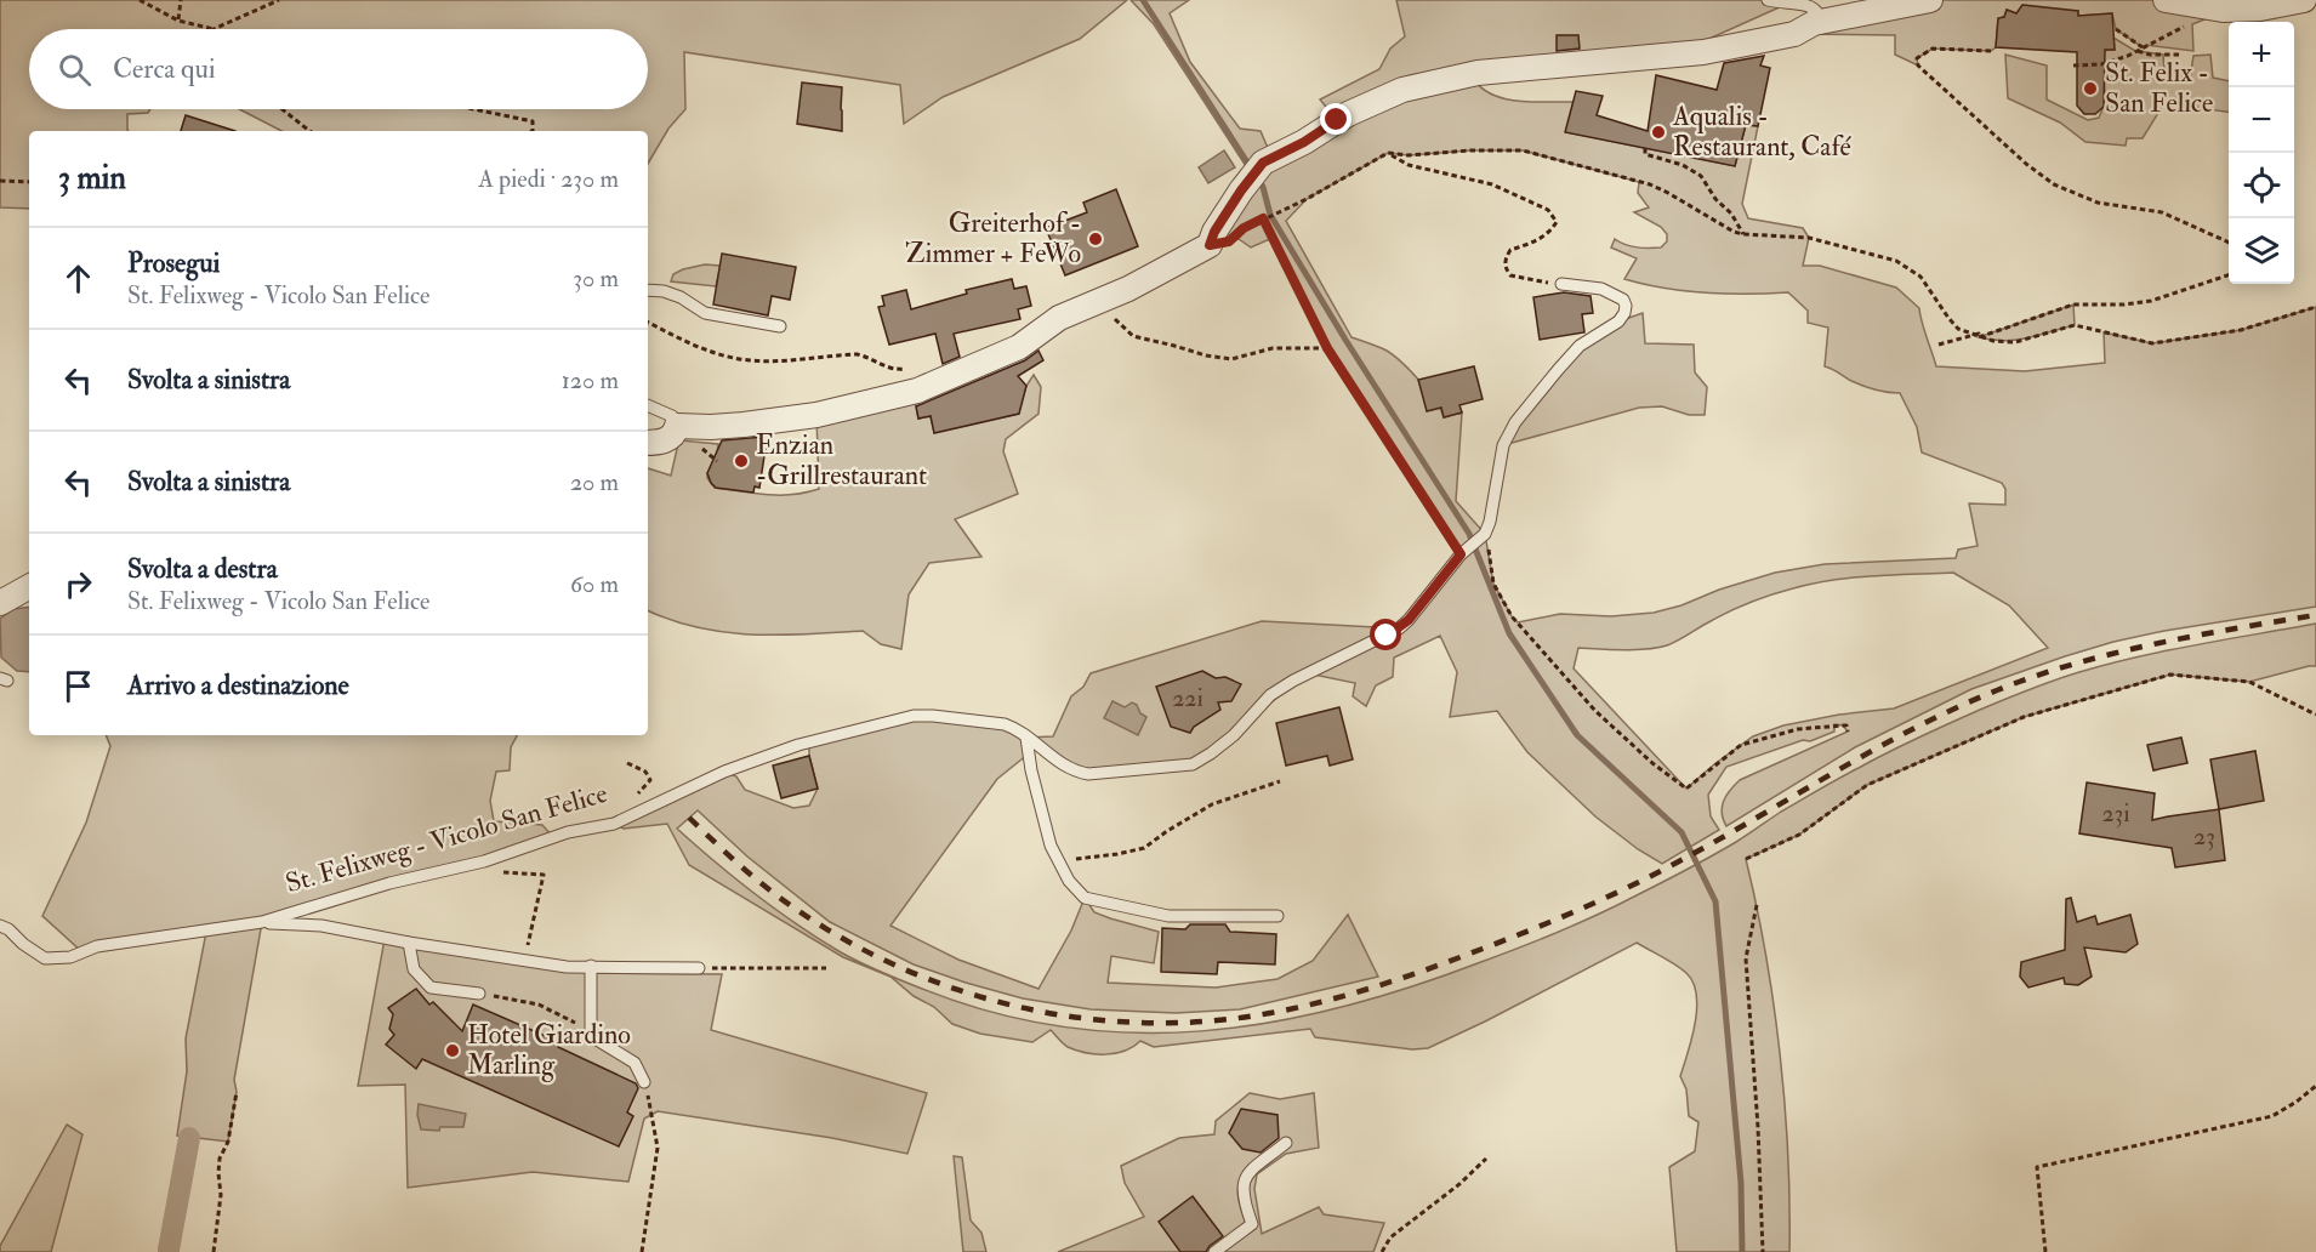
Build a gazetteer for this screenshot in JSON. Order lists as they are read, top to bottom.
{
  "streets": {
    "lane": ["St. Felixweg - Vicolo San Felice"]
  },
  "places": [
    "St. Felix - San Felice",
    "Aqualis - Restaurant, Café",
    "Greiterhof - Zimmer + FeWo",
    "Enzian -Grillrestaurant",
    "Hotel Giardino Marling"
  ],
  "house_numbers": ["22i", "23i", "23"],
  "page": {
    "map_buttons": ["+", "−"],
    "search": "Cerca qui",
    "heading": ["3 min", "A piedi · 230 m"],
    "list": [
      ["Prosegui", "St. Felixweg - Vicolo San Felice", "30 m"],
      ["Svolta a sinistra", "120 m"],
      ["Svolta a sinistra", "20 m"],
      ["Svolta a destra", "St. Felixweg - Vicolo San Felice", "60 m"],
      "Arrivo a destinazione"
    ]
  }
}
